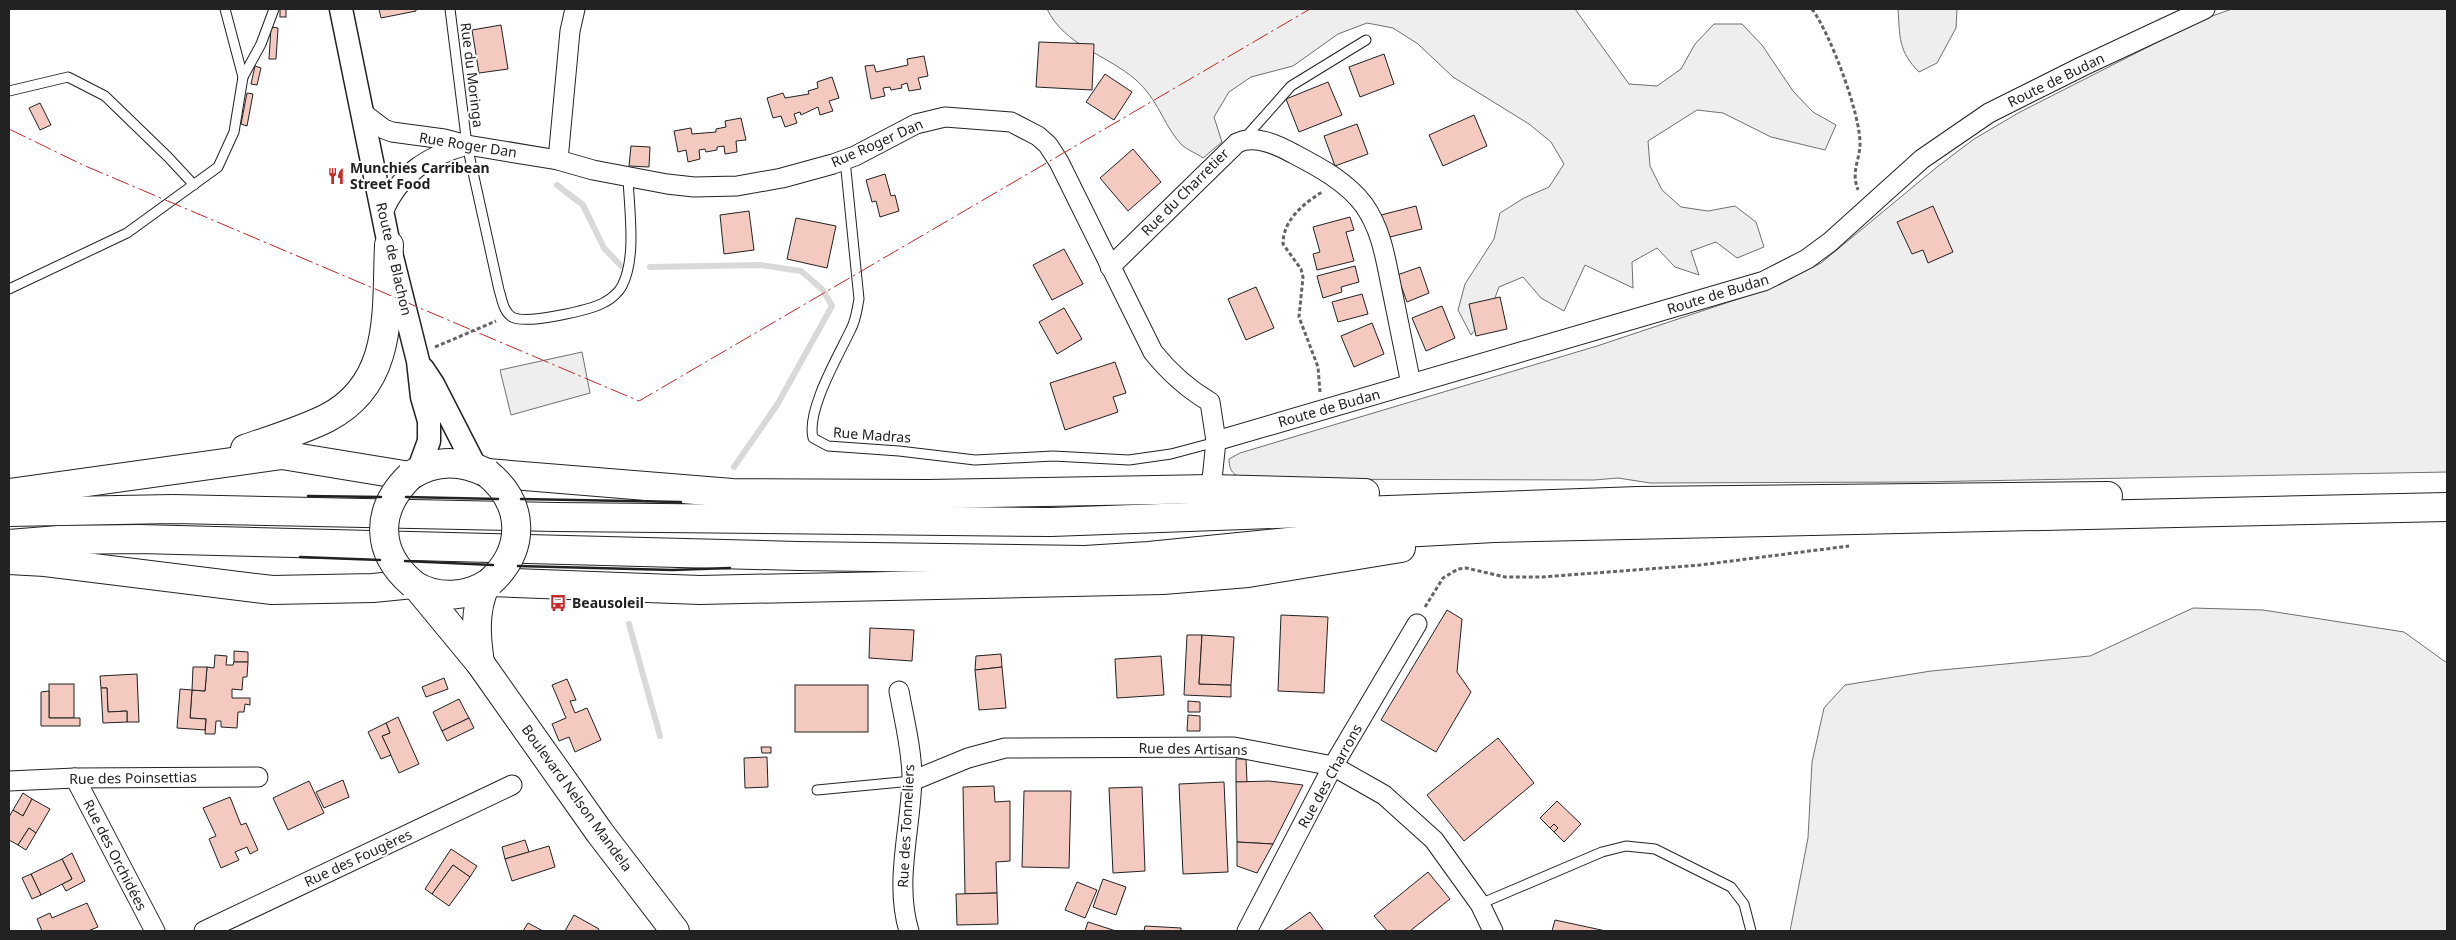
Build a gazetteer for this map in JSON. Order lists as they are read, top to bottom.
{
  "streets": {
    "main road": ["Boulevard Nelson Mandela"],
    "street": [
      "Route de Budan",
      "Rue Roger Dan",
      "Rue du Charretier",
      "Route de Blachon",
      "Rue des Artisans",
      "Rue des Charrons",
      "Rue des Poinsettias",
      "Rue des Tonneliers",
      "Rue des Orchidées",
      "Rue des Fougères"
    ],
    "lane": ["Rue du Moringa", "Rue Madras"]
  },
  "crossings": [
    ["Rue du Moringa", "Rue Roger Dan"],
    ["Route de Budan", "Rue Roger Dan"],
    ["Route de Budan", "Rue du Charretier"],
    ["Route de Budan", "Rue Madras"],
    ["Rue Roger Dan", "Rue du Charretier"],
    ["Rue Roger Dan", "Route de Blachon"],
    ["Rue Roger Dan", "Rue Madras"],
    ["Route de Blachon", "Boulevard Nelson Mandela"],
    ["Rue des Artisans", "Rue des Charrons"],
    ["Rue des Artisans", "Rue des Tonneliers"],
    ["Rue des Poinsettias", "Rue des Orchidées"]
  ],
  "places": {
    "restaurant": ["Munchies Carribean Street Food"],
    "bus stop": ["Beausoleil"]
  }
}
